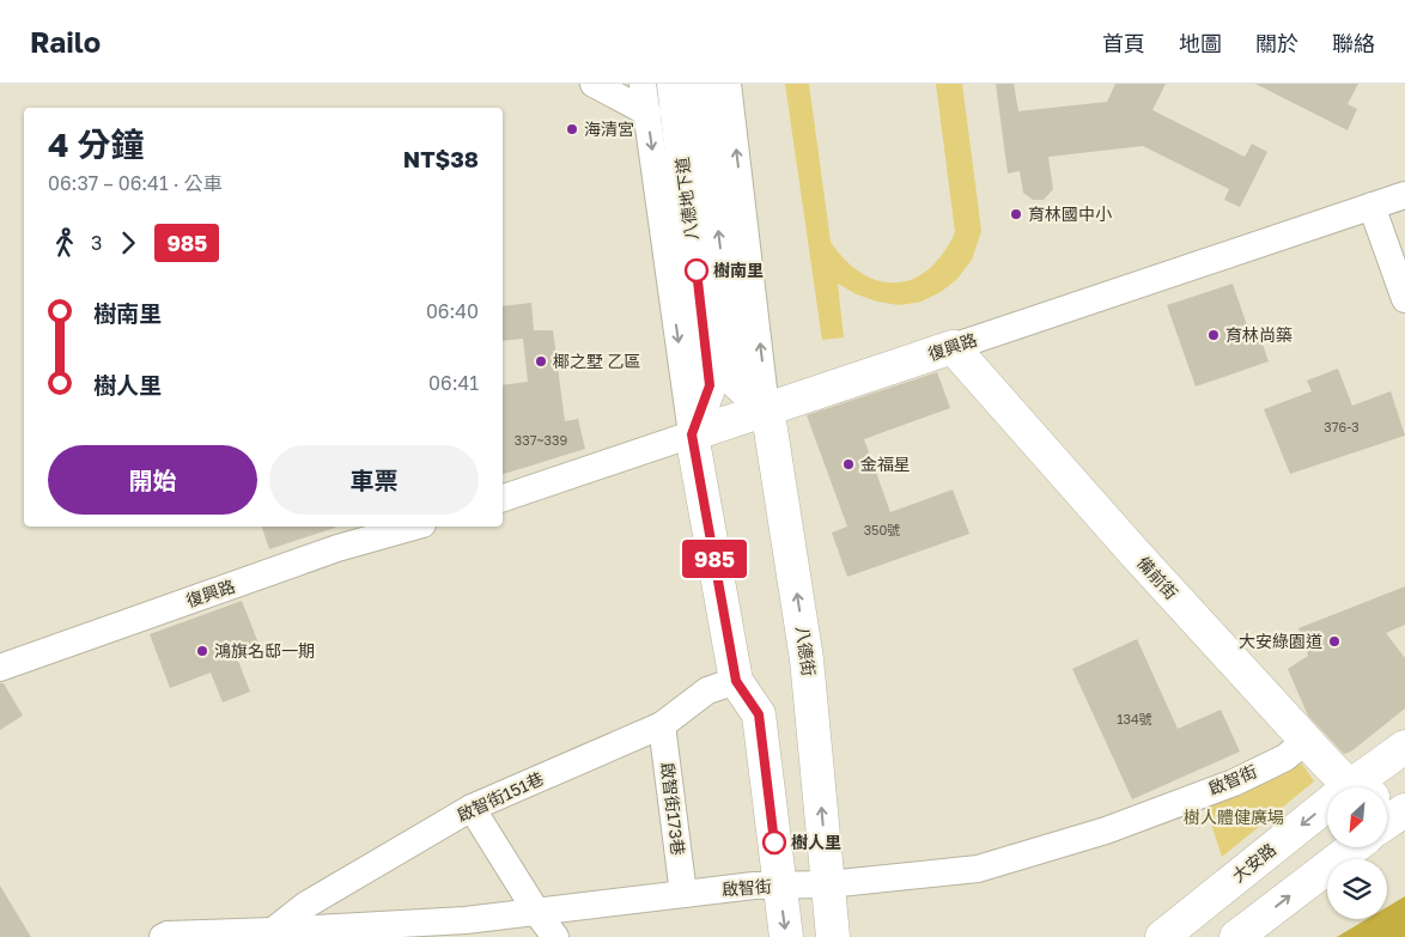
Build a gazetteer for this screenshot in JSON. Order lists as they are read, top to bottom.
{
  "streets": {
    "street": [
      "八德地下道",
      "復興路",
      "備前街",
      "八德街",
      "啟智街",
      "啟智街151巷",
      "啟智街173巷",
      "大安路"
    ]
  },
  "crossings": [
    ["復興路", "備前街"],
    ["復興路", "八德街"],
    ["備前街", "啟智街"],
    ["八德街", "啟智街"],
    ["啟智街", "啟智街151巷"],
    ["啟智街", "啟智街173巷"],
    ["啟智街151巷", "啟智街173巷"]
  ],
  "parks": ["樹人體健廣場"],
  "places": [
    "海清宮",
    "育林國中小",
    "樹南里",
    "育林尚築",
    "椰之墅 乙區",
    "金福星",
    "大安綠園道",
    "鴻旗名邸一期",
    "樹人里"
  ],
  "lines": ["bus line 985"],
  "house_numbers": [
    "376-3",
    "337~339",
    "350號",
    "134號"
  ],
  "north": "bottom left",
  "page": {
    "header": "Railo",
    "nav": [
      "首頁",
      "地圖",
      "關於",
      "聯絡"
    ],
    "on_map": "985",
    "heading": ["4 分鐘", "06:37 – 06:41 · 公車", "NT$38"],
    "legs": ["3", "985"],
    "list": [
      {
        "name": "樹南里",
        "value": "06:40"
      },
      {
        "name": "樹人里",
        "value": "06:41"
      }
    ],
    "buttons": ["開始", "車票"]
  }
}
